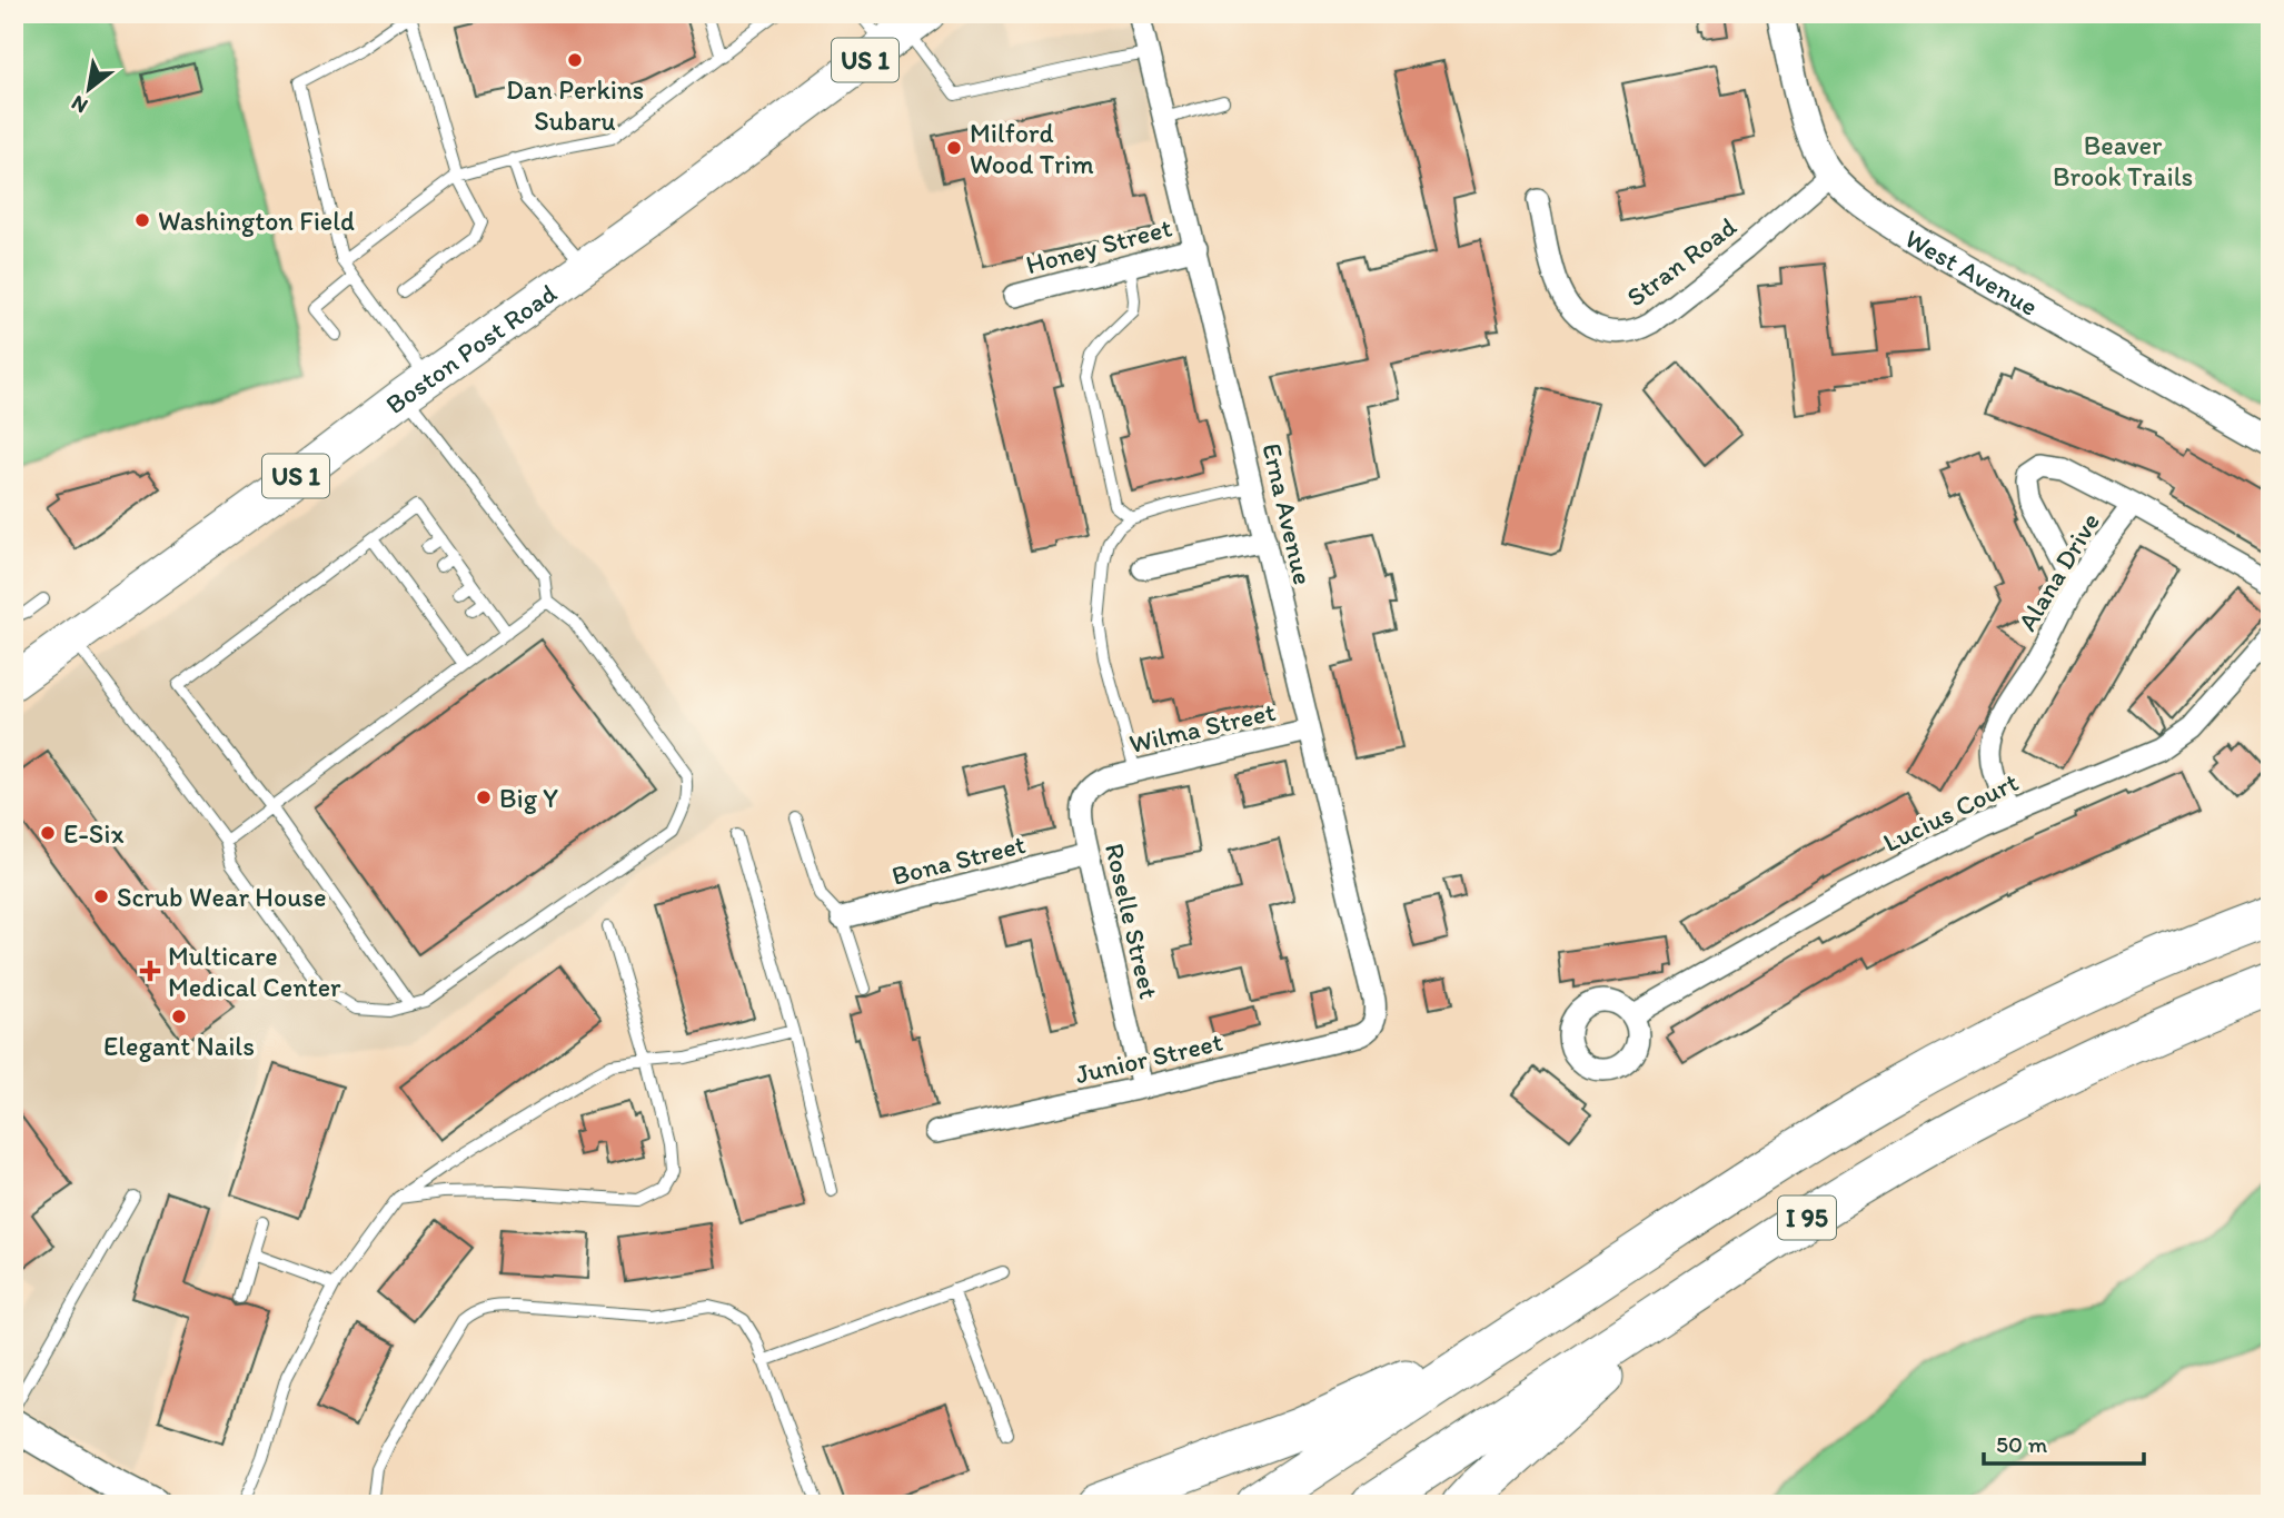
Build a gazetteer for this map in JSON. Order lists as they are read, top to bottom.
{
  "streets": {
    "highway": ["I 95"],
    "main road": ["US 1", "Boston Post Road"],
    "street": [
      "Honey Street",
      "Stran Road",
      "West Avenue",
      "Erna Avenue",
      "Alana Drive",
      "Wilma Street",
      "Lucius Court",
      "Bona Street",
      "Roselle Street",
      "Junior Street"
    ]
  },
  "crossings": [
    ["Honey Street", "Erna Avenue"],
    ["Stran Road", "West Avenue"],
    ["Erna Avenue", "Wilma Street"],
    ["Erna Avenue", "Junior Street"],
    ["Alana Drive", "Lucius Court"],
    ["Wilma Street", "Roselle Street"],
    ["Bona Street", "Roselle Street"],
    ["Roselle Street", "Junior Street"]
  ],
  "parks": ["Beaver Brook Trails"],
  "places": {
    "other": [
      "Dan Perkins Subaru",
      "Milford Wood Trim",
      "Washington Field",
      "Big Y",
      "E-Six",
      "Scrub Wear House",
      "Elegant Nails"
    ],
    "health": ["Multicare Medical Center"]
  },
  "scale_bar": "50 m",
  "north": "bottom left"
}
